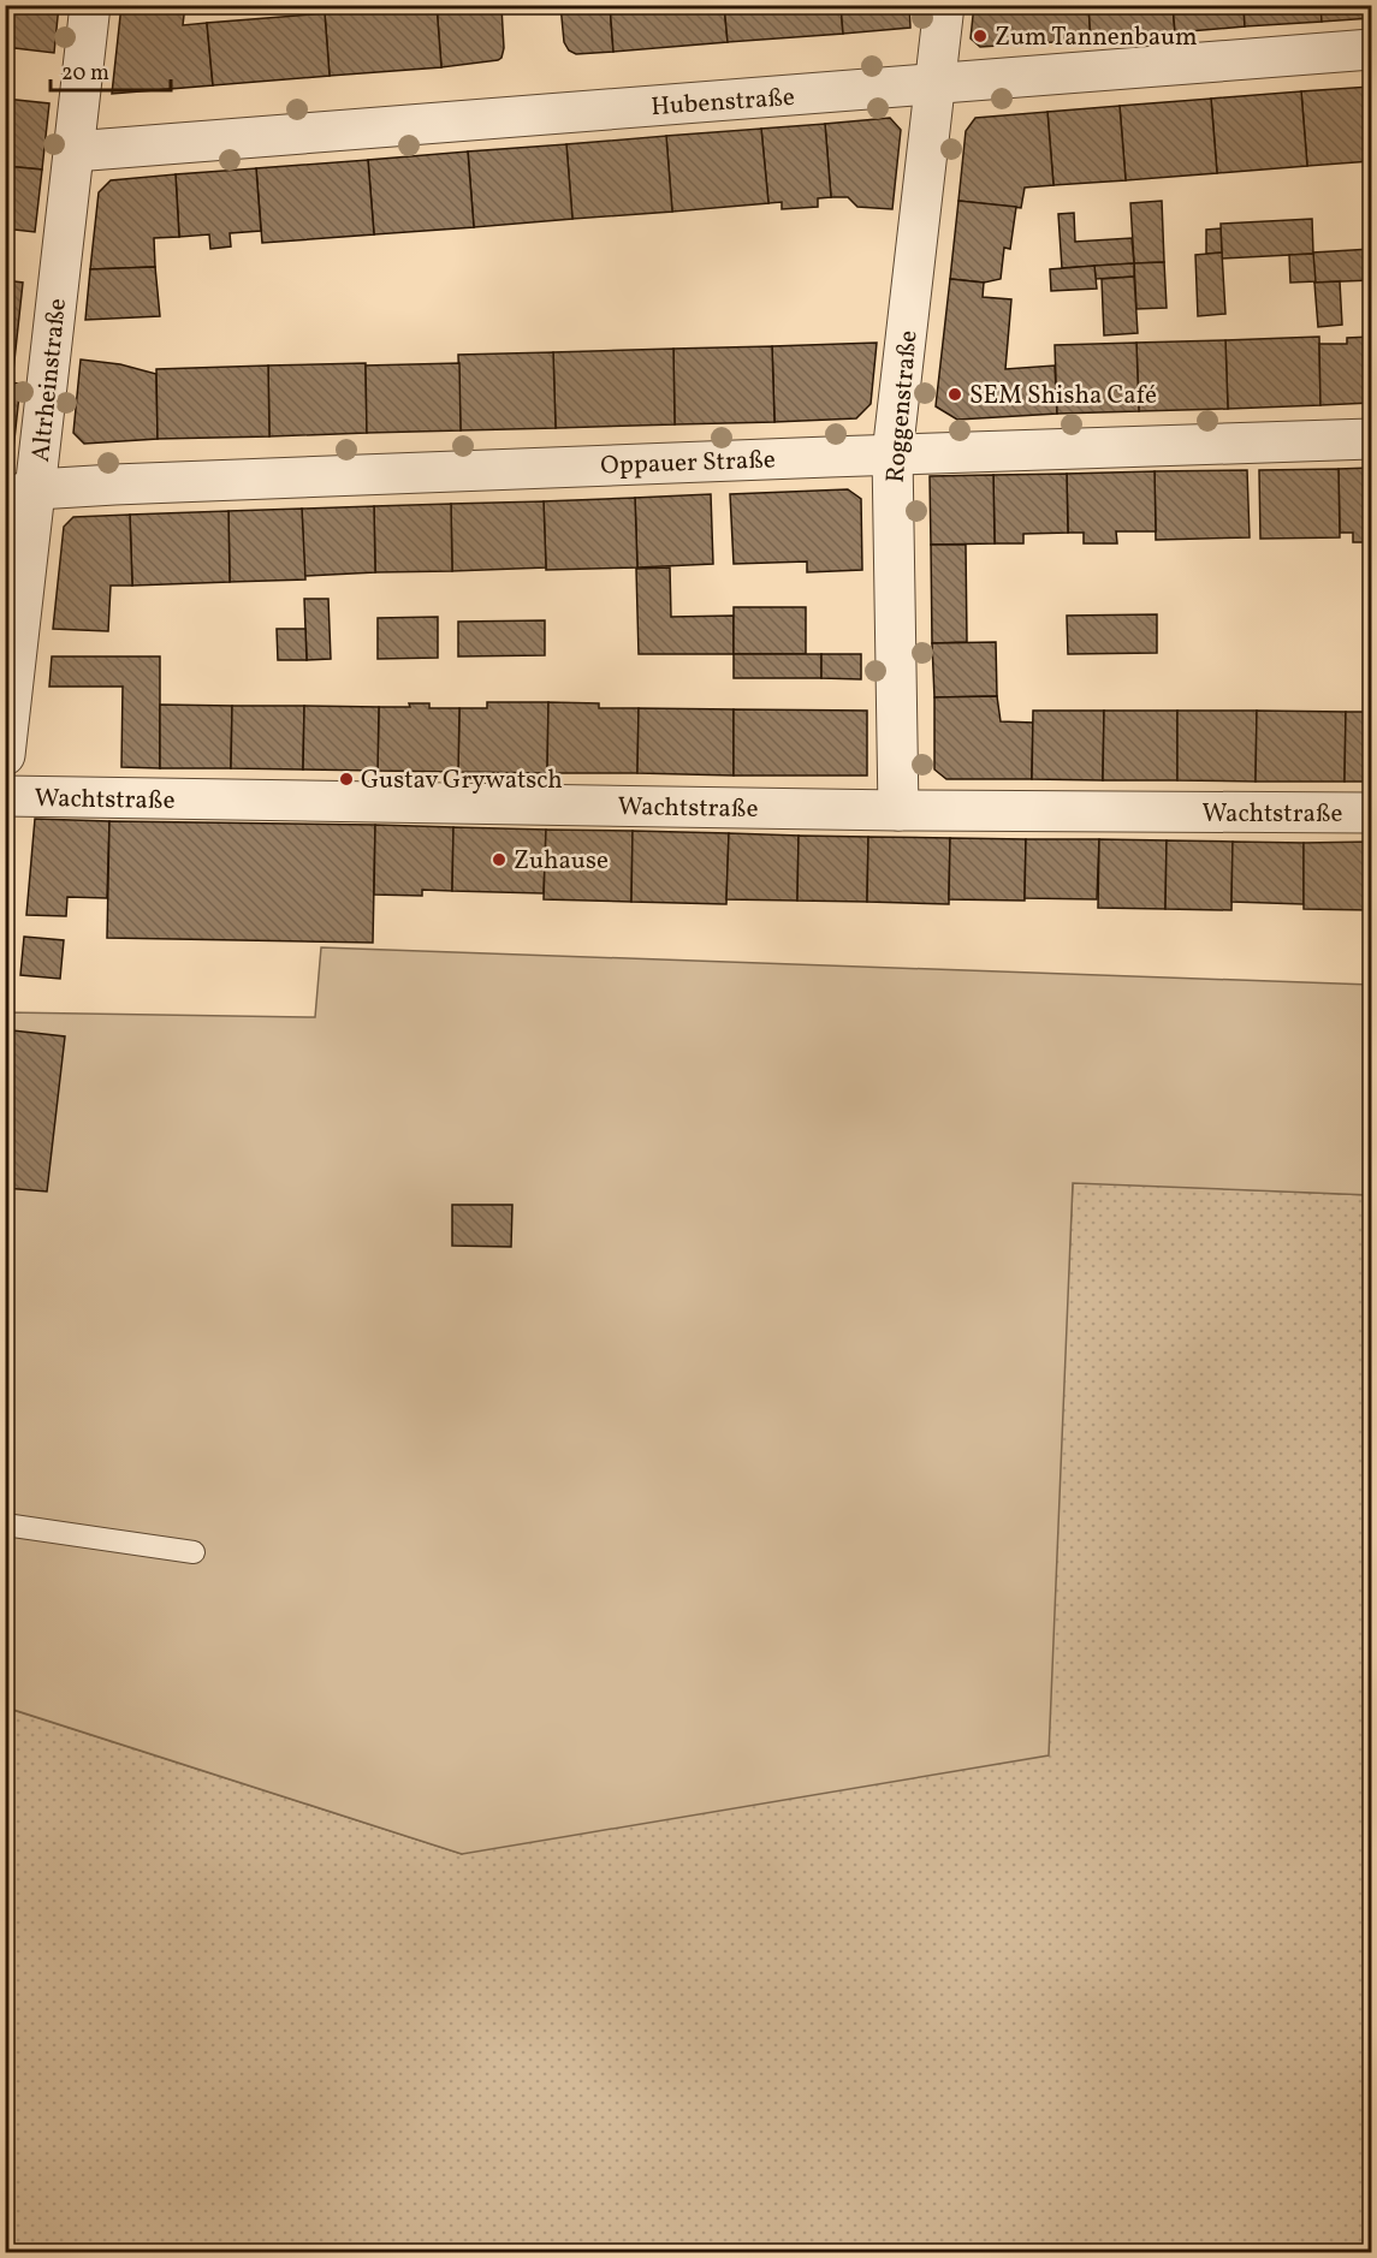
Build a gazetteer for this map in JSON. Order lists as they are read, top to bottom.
{
  "streets": {
    "street": [
      "Hubenstraße",
      "Altrheinstraße",
      "Roggenstraße",
      "Oppauer Straße",
      "Wachtstraße"
    ]
  },
  "crossings": [
    ["Hubenstraße", "Altrheinstraße"],
    ["Hubenstraße", "Roggenstraße"],
    ["Altrheinstraße", "Oppauer Straße"],
    ["Roggenstraße", "Oppauer Straße"],
    ["Roggenstraße", "Wachtstraße"]
  ],
  "places": [
    "Zum Tannenbaum",
    "SEM Shisha Café",
    "Gustav Grywatsch",
    "Zuhause"
  ],
  "scale_bar": "20 m"
}
